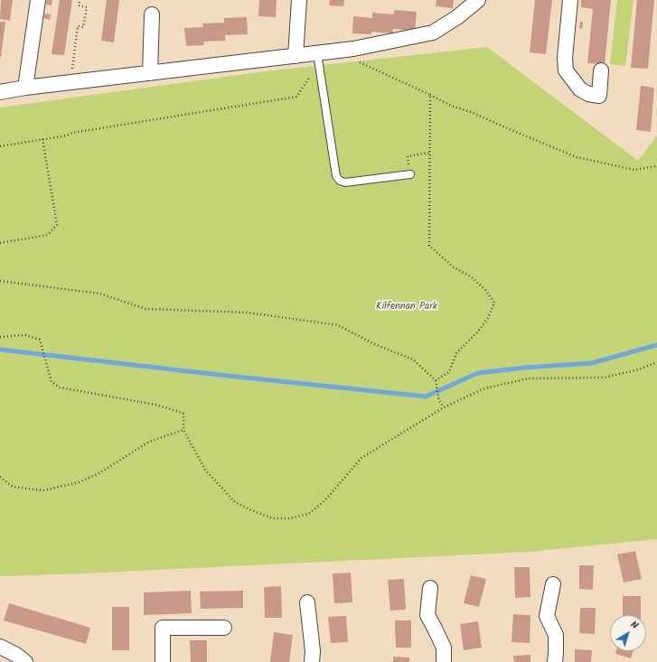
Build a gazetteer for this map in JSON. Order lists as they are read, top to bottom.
{
  "parks": ["Kilfennan Park"],
  "north": "top right"
}
